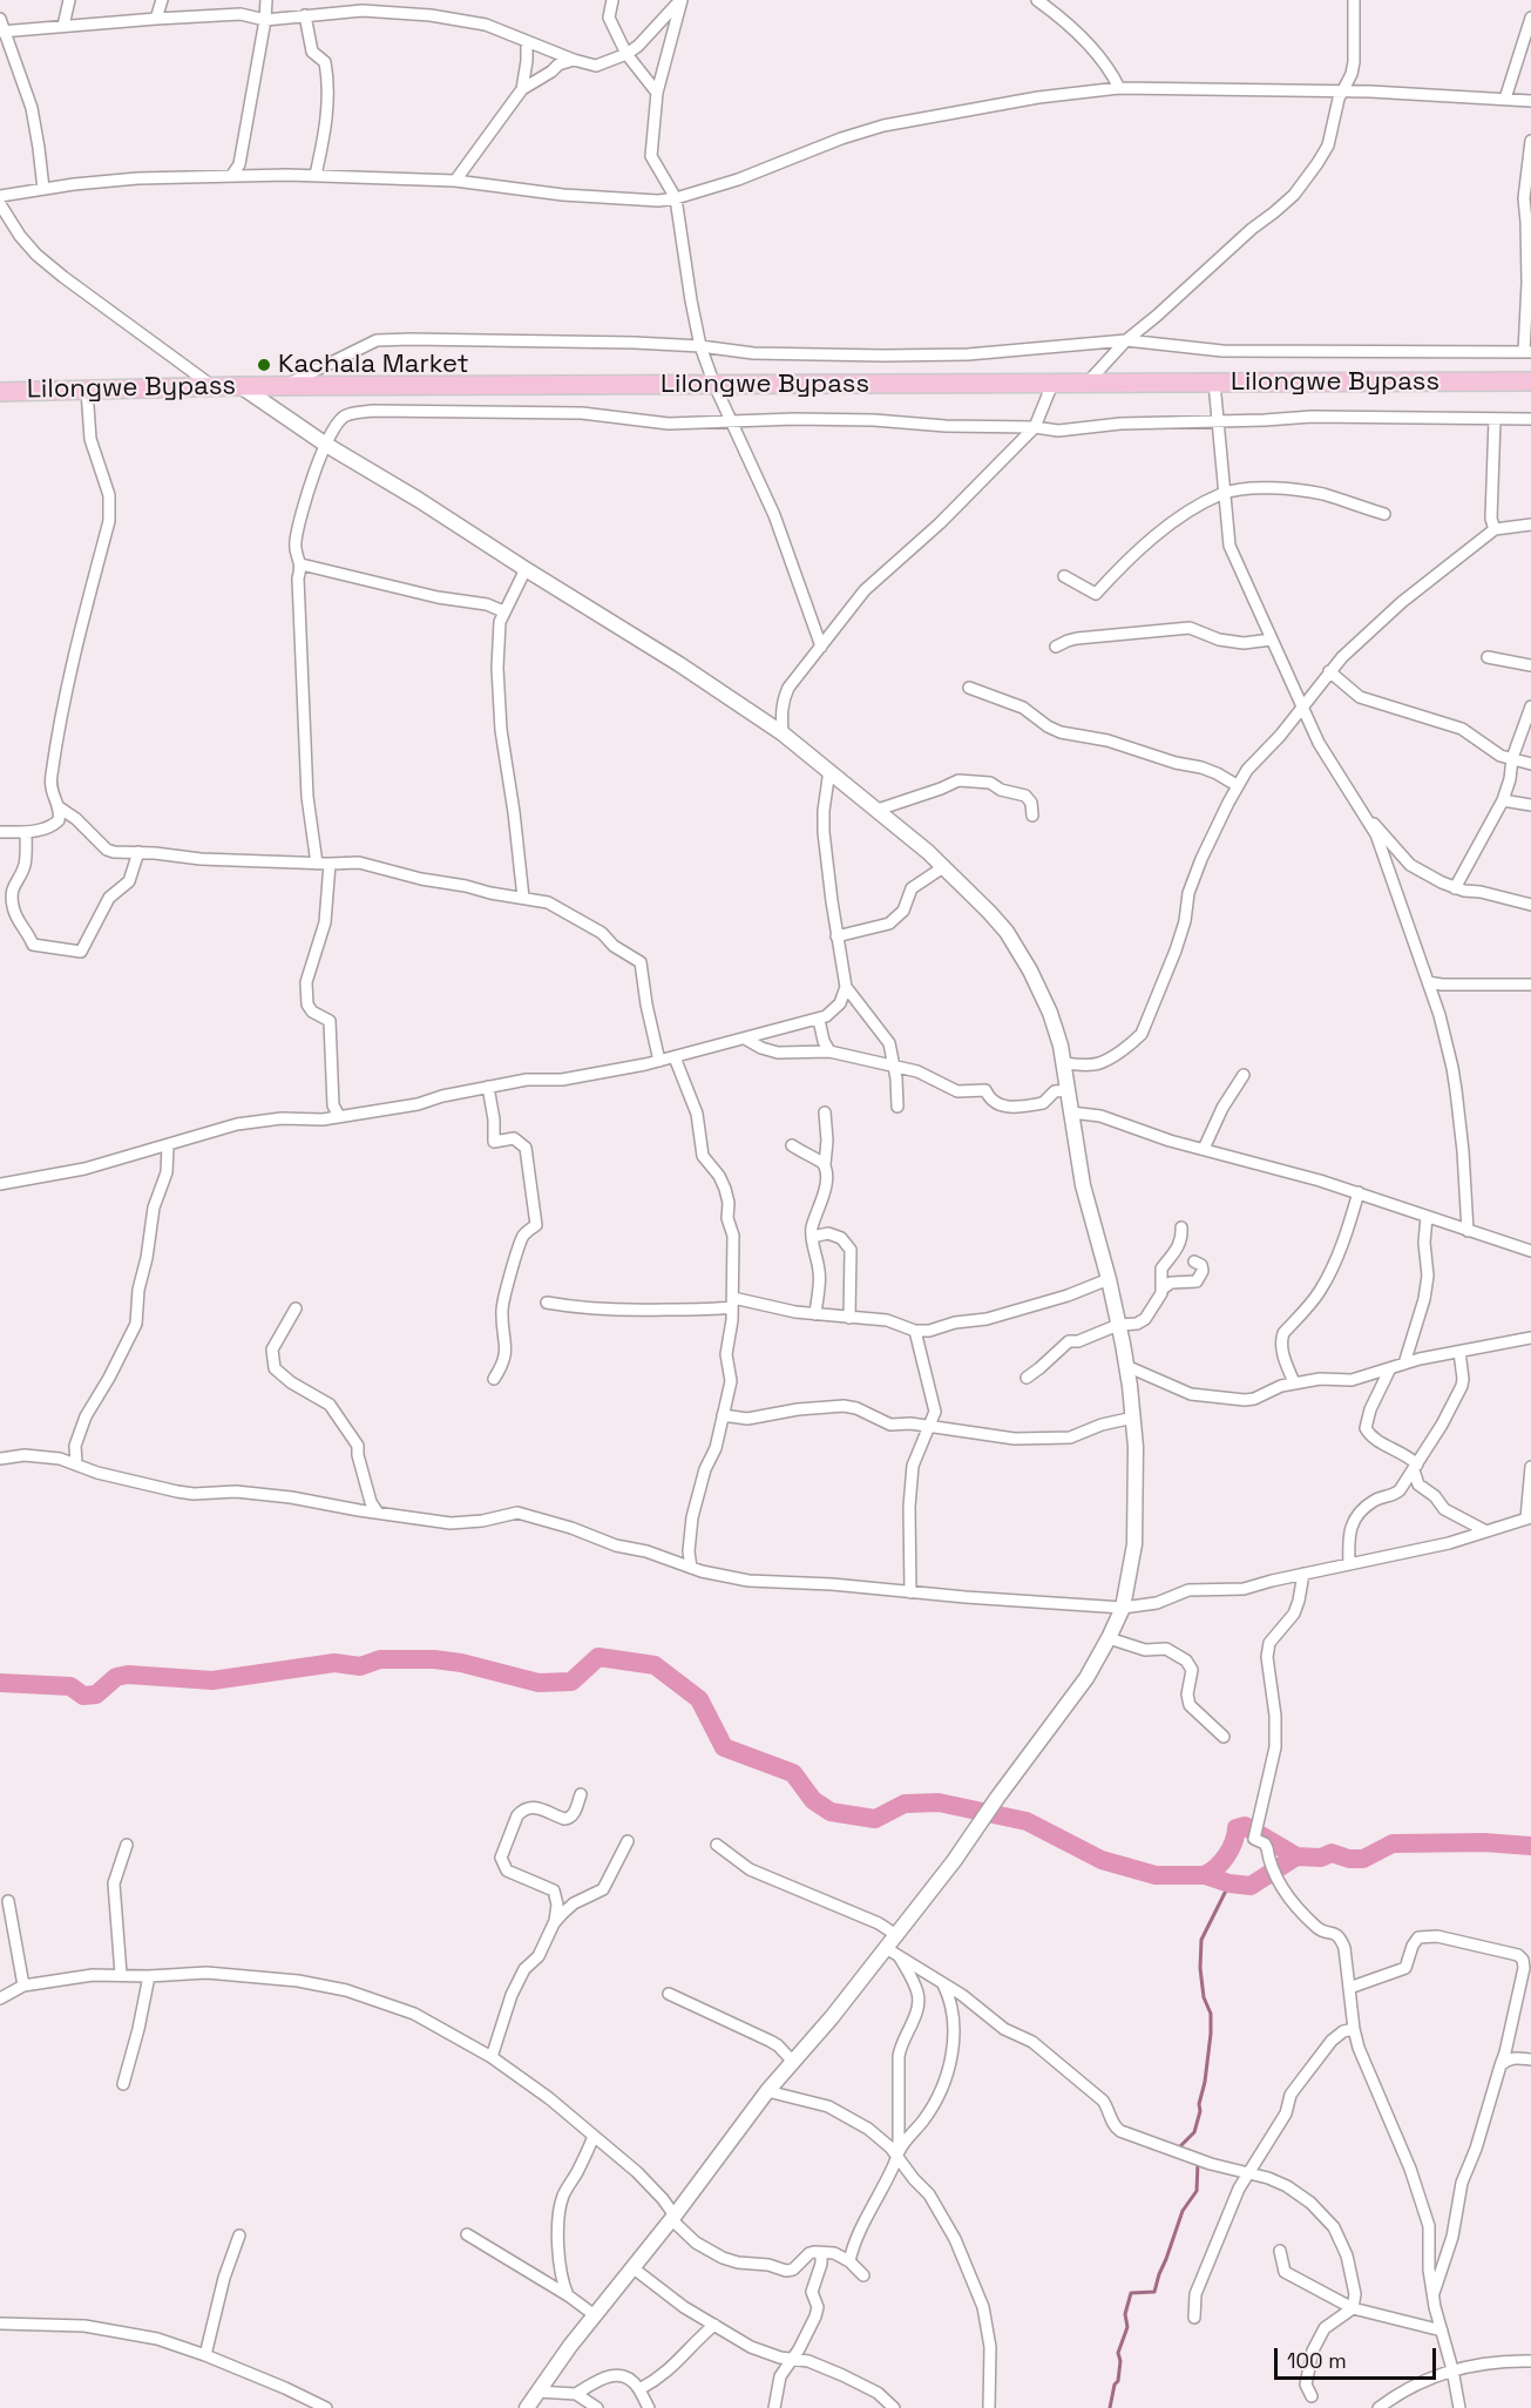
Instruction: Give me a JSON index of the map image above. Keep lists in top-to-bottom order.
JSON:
{
  "streets": {
    "main road": ["Lilongwe Bypass"]
  },
  "places": ["Kachala Market"],
  "scale_bar": "100 m"
}
